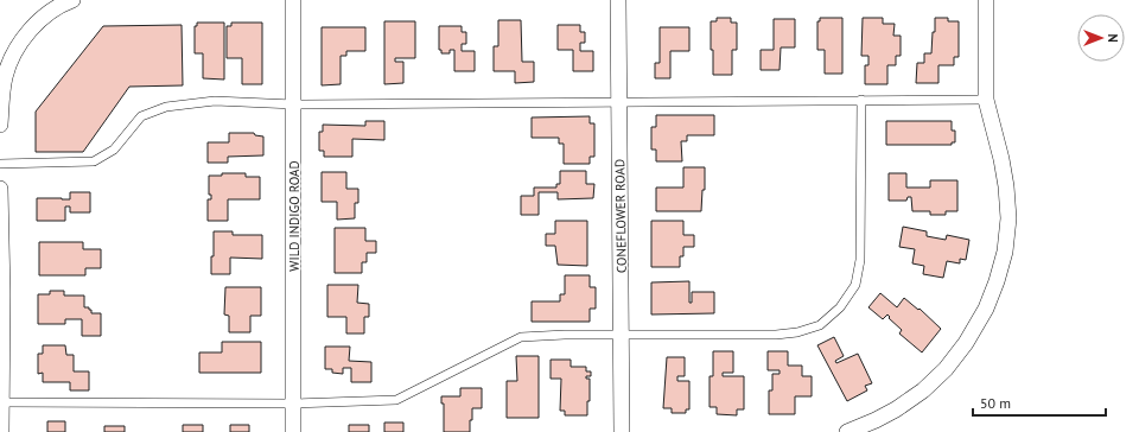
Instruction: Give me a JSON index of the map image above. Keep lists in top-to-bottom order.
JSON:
{
  "streets": {
    "street": ["WILD INDIGO ROAD", "CONEFLOWER ROAD"]
  },
  "scale_bar": "50 m",
  "north": "right"
}
